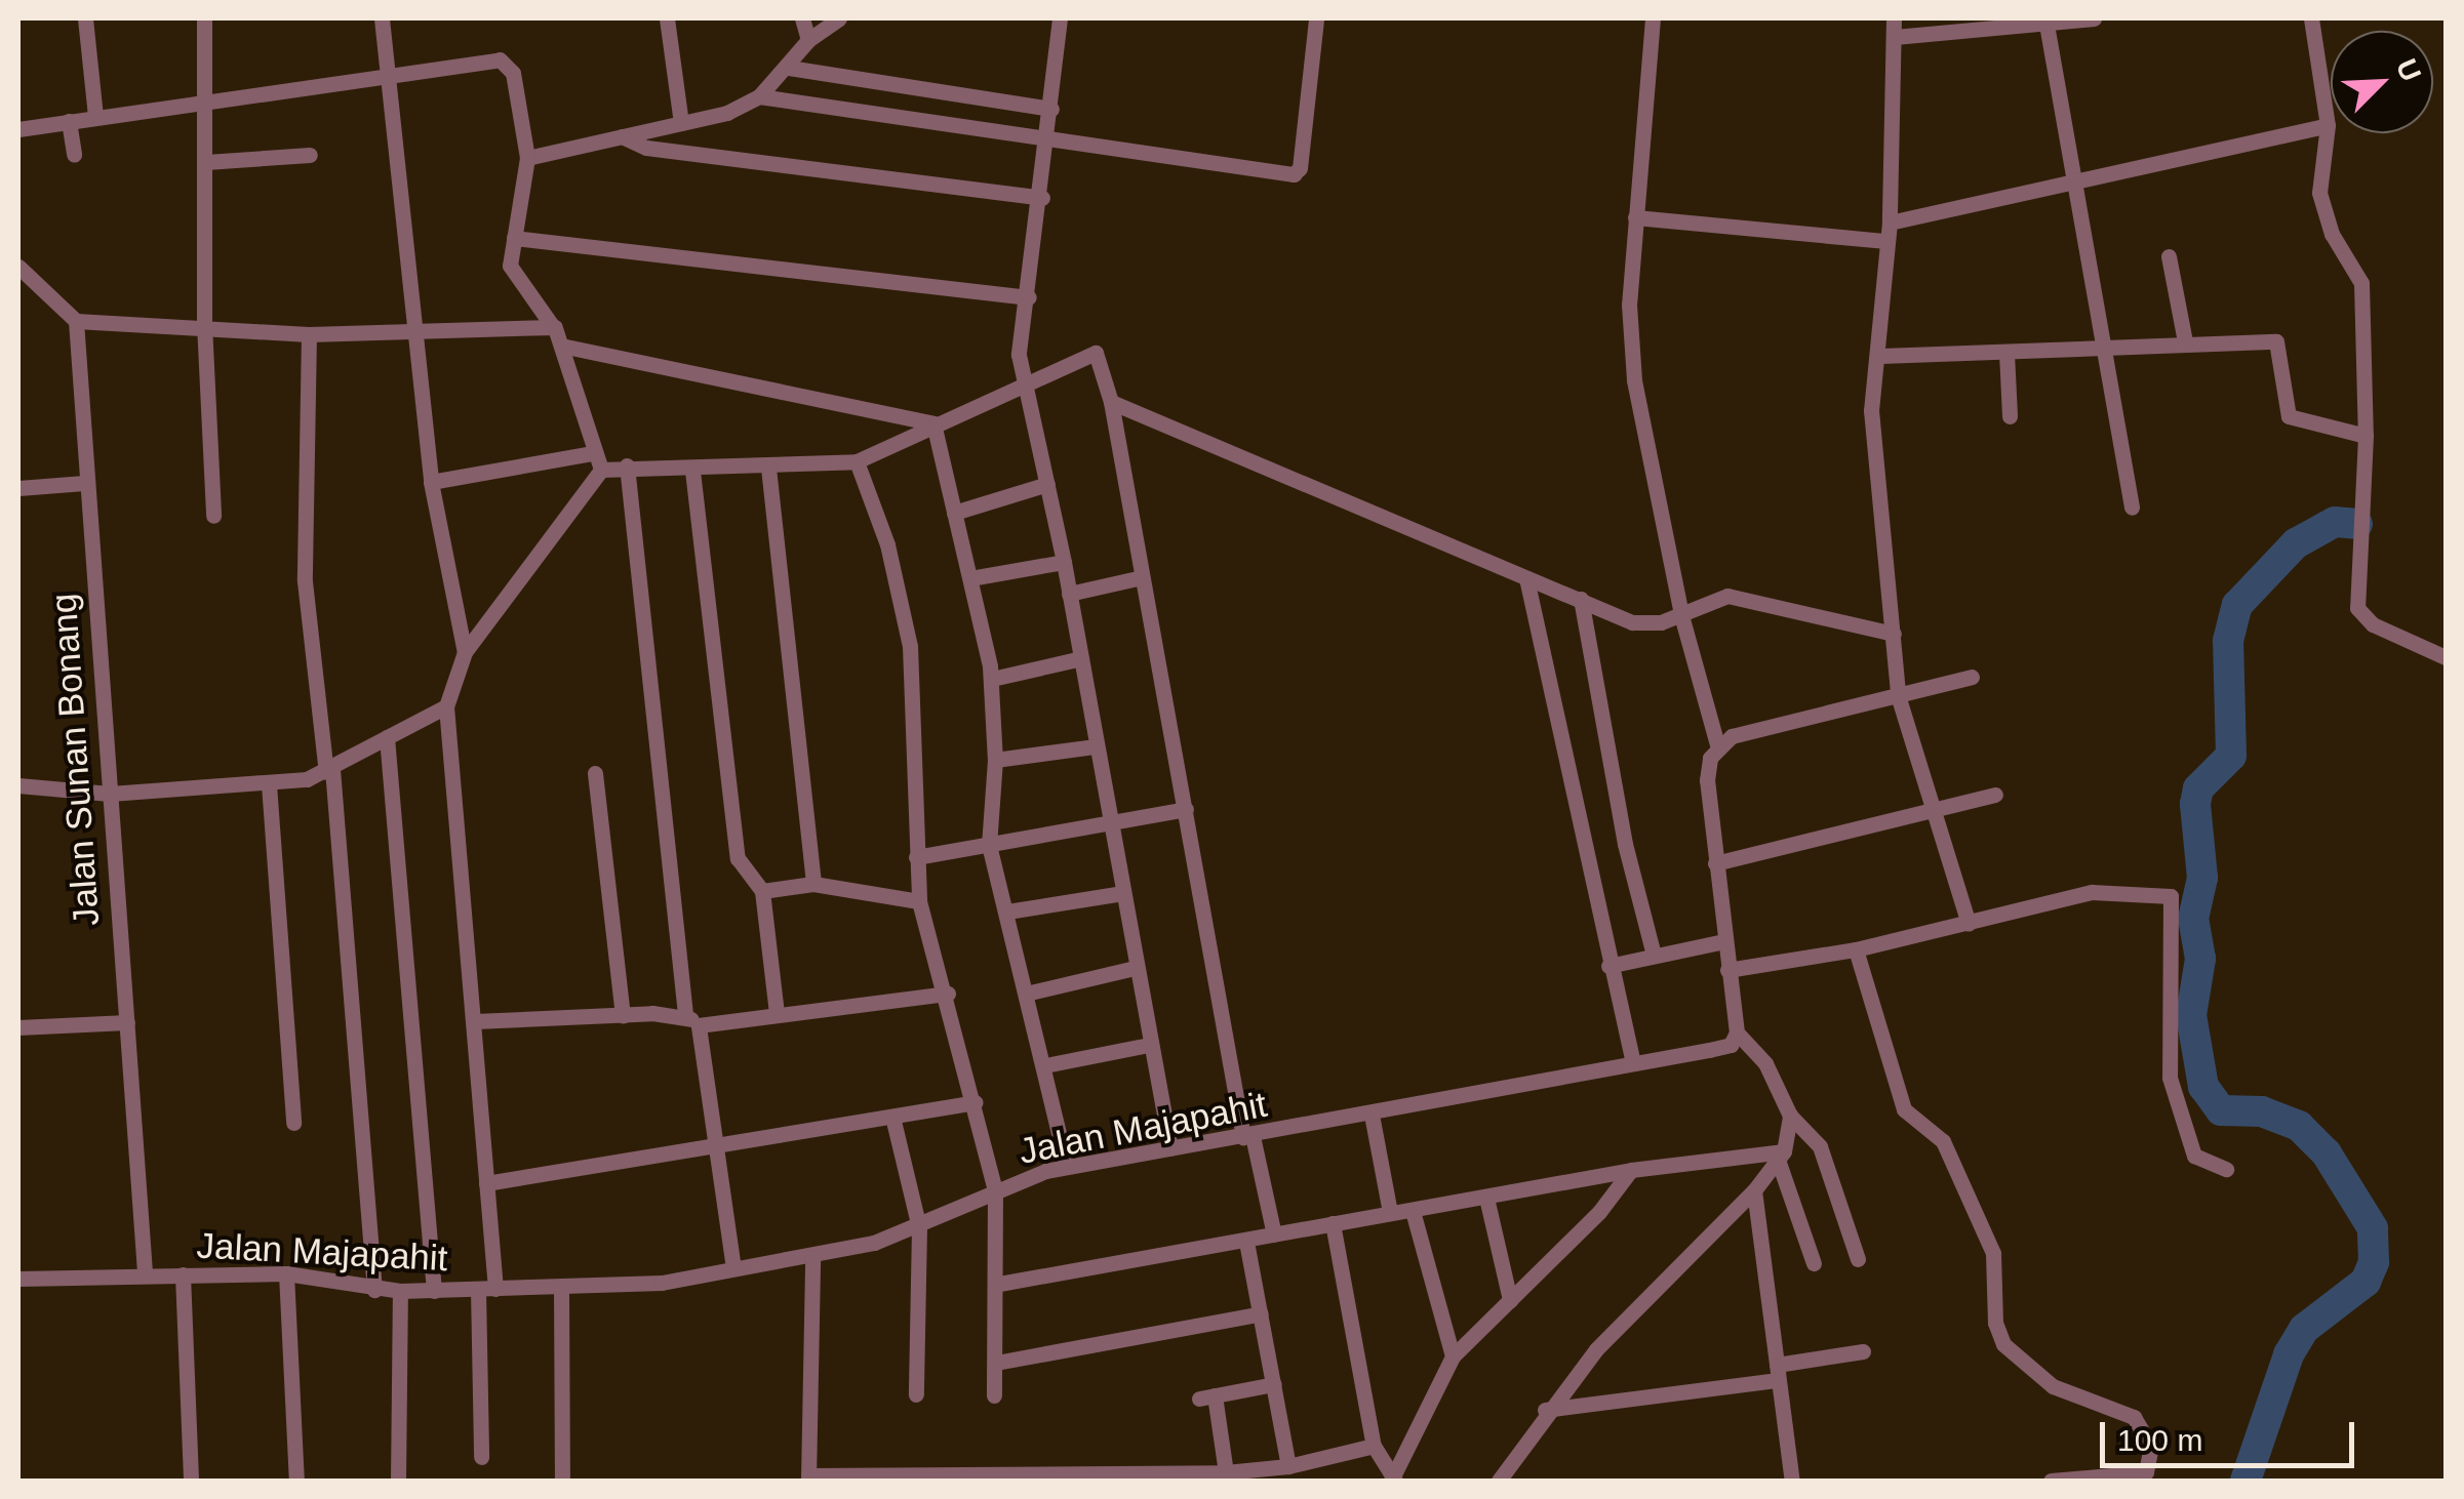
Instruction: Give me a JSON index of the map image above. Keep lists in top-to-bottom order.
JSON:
{
  "streets": {
    "street": ["Jalan Sunan Bonang", "Jalan Majapahit"]
  },
  "crossings": [
    ["Jalan Sunan Bonang", "Jalan Majapahit"]
  ],
  "scale_bar": "100 m",
  "north": "top right"
}
